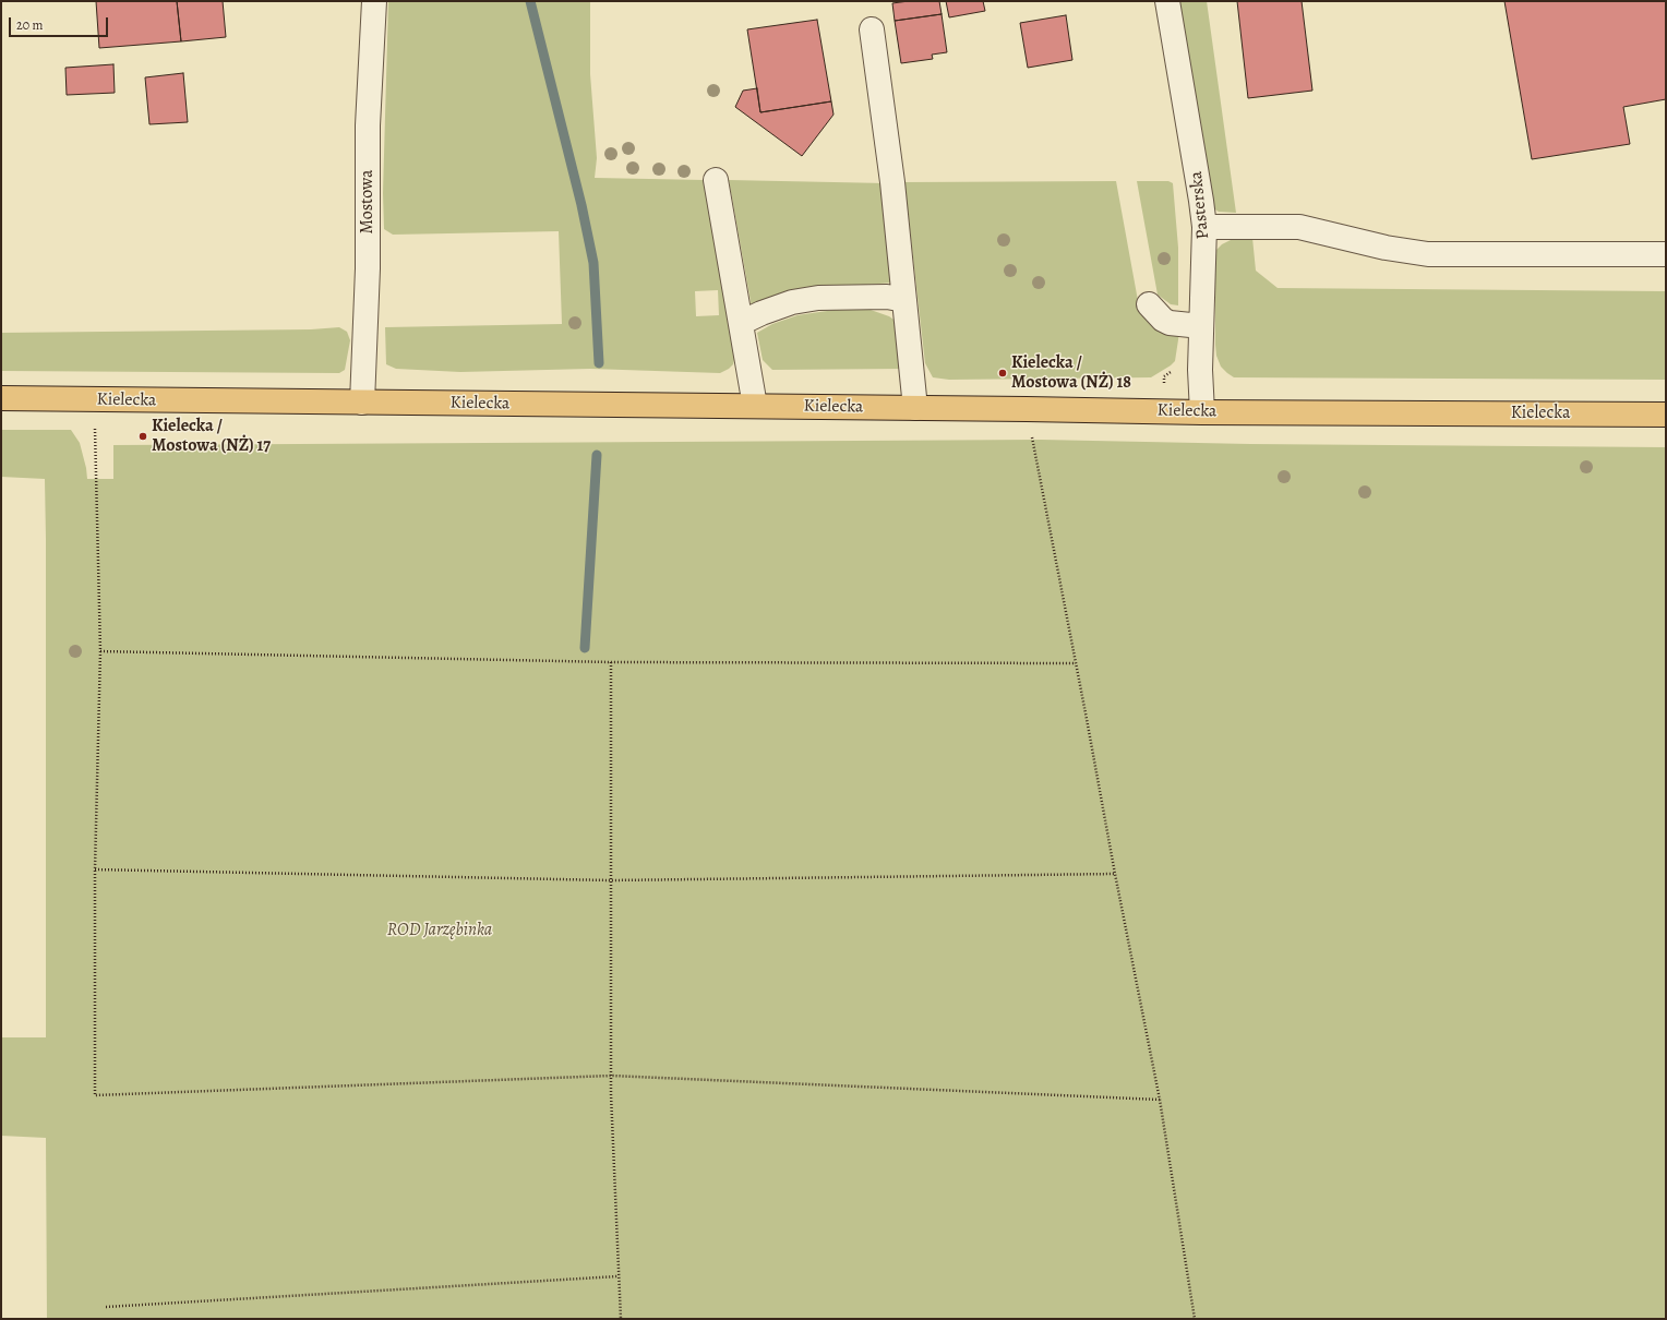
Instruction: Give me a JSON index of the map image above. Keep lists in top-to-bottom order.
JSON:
{
  "streets": {
    "main road": ["Kielecka"],
    "street": ["Mostowa", "Pasterska"]
  },
  "crossings": [
    ["Mostowa", "Kielecka"],
    ["Pasterska", "Kielecka"]
  ],
  "parks": ["ROD Jarzębinka"],
  "places": ["Kielecka / Mostowa (NŻ) 18", "Kielecka / Mostowa (NŻ) 17"],
  "scale_bar": "20 m"
}
